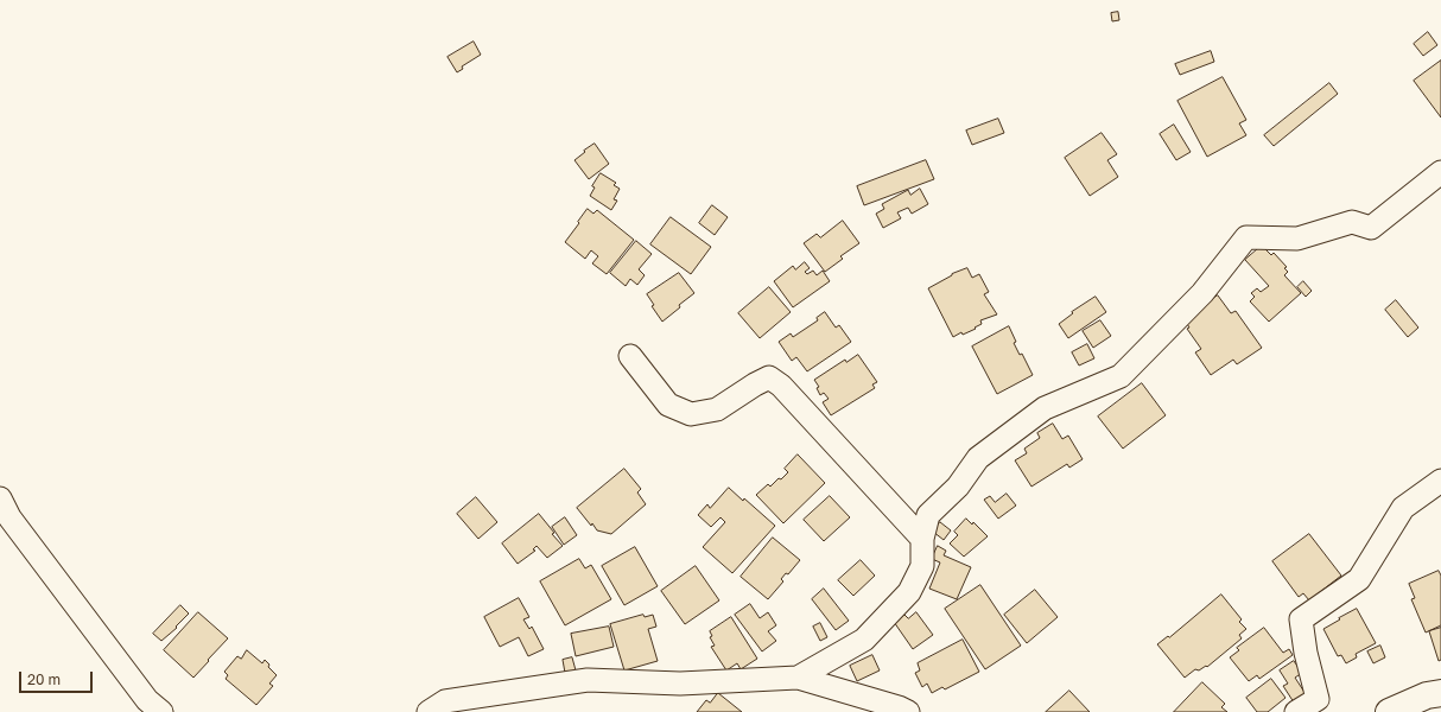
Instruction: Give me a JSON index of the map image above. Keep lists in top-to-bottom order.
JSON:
{
  "scale_bar": "20 m"
}
